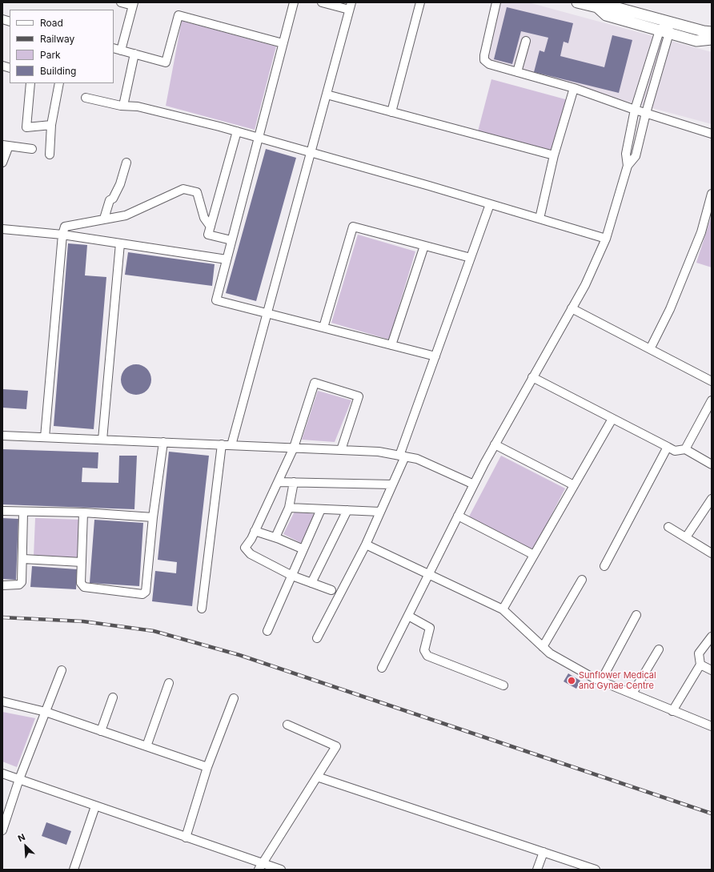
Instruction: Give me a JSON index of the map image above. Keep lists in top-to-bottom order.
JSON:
{
  "places": ["Sunflower Medical and Gynae Centre"],
  "legend": [
    "Road",
    "Railway",
    "Park",
    "Building"
  ],
  "north": "top left"
}
